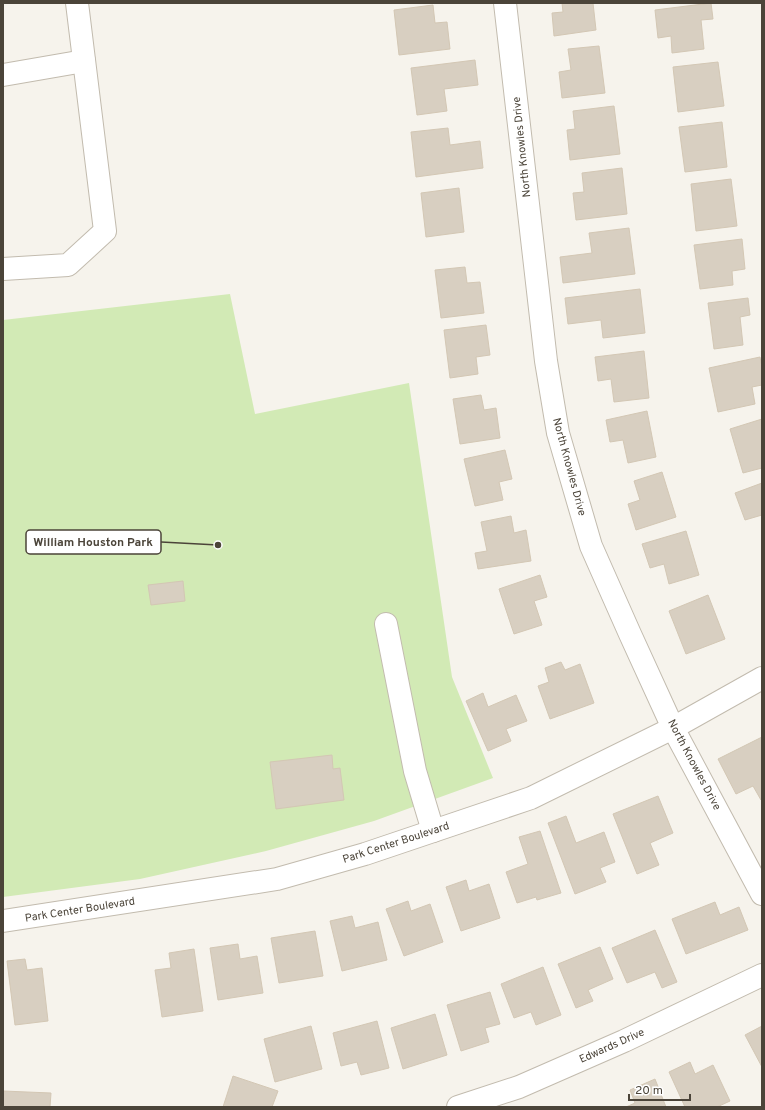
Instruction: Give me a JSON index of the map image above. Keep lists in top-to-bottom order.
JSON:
{
  "streets": {
    "street": ["North Knowles Drive", "Park Center Boulevard", "Edwards Drive"]
  },
  "crossings": [
    ["North Knowles Drive", "Park Center Boulevard"]
  ],
  "places": ["William Houston Park"],
  "scale_bar": "20 m"
}
